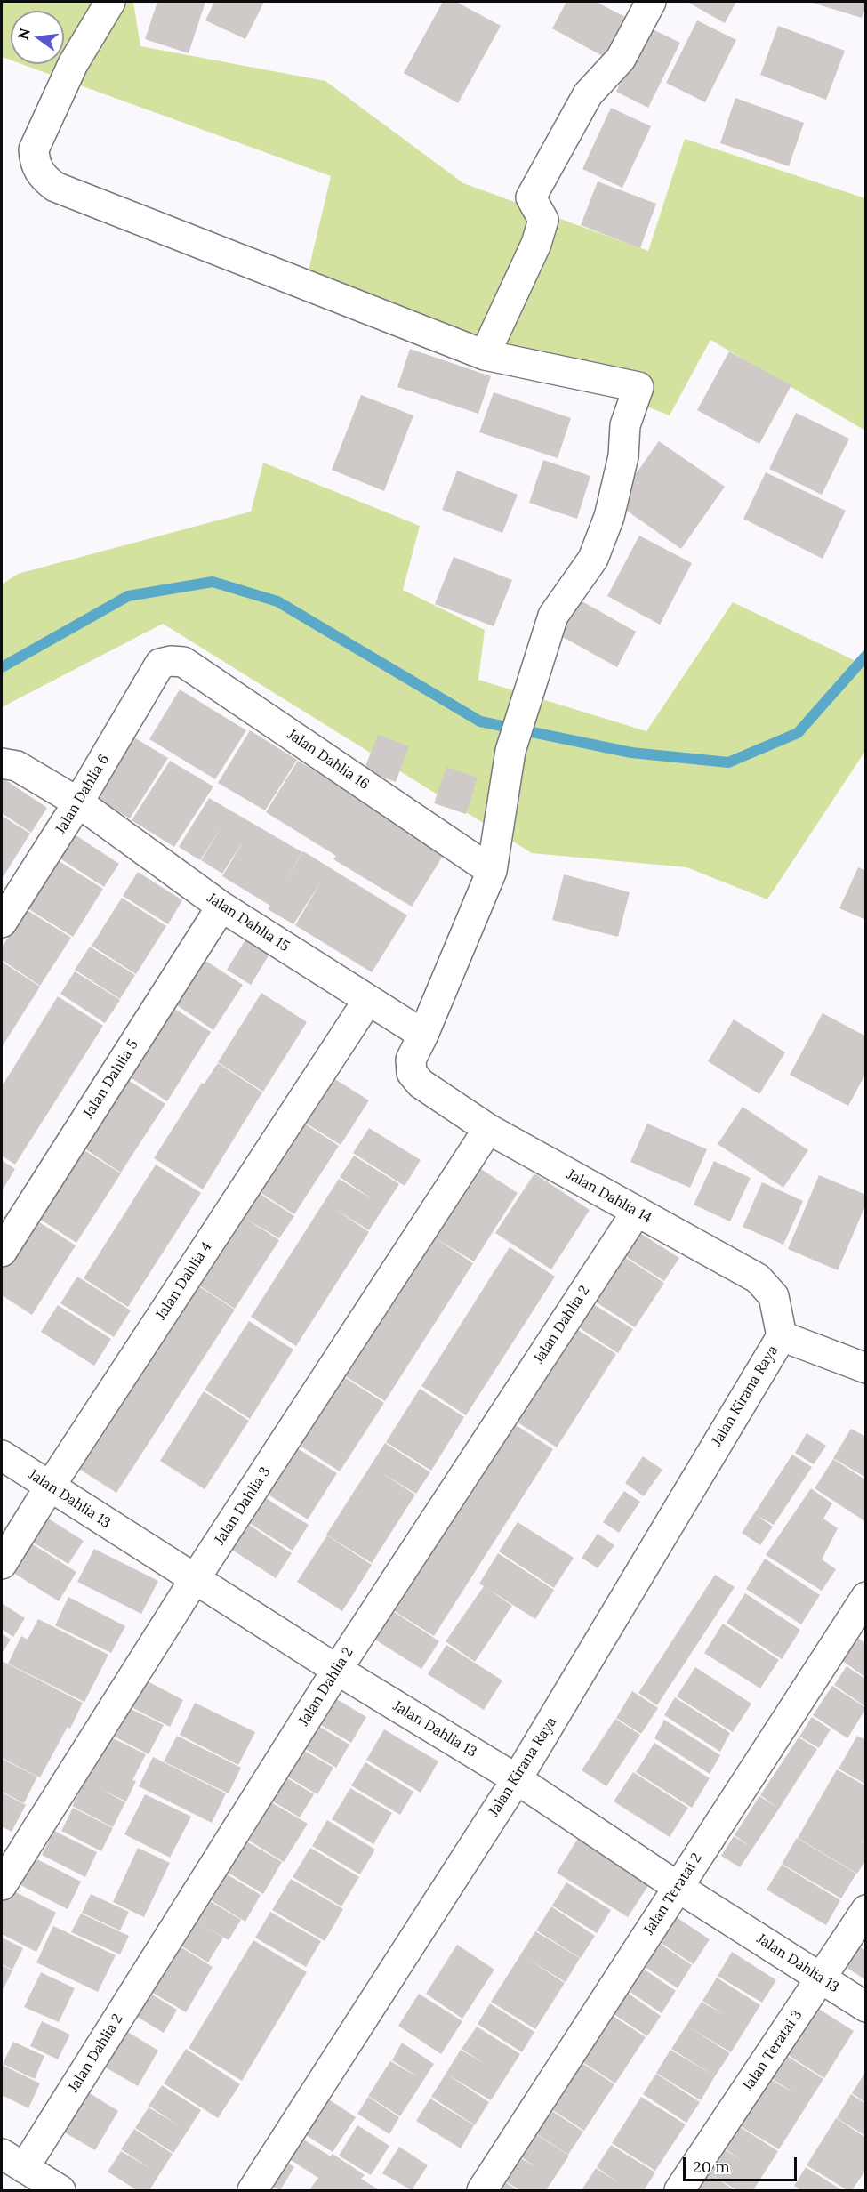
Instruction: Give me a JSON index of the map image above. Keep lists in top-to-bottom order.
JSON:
{
  "streets": {
    "street": [
      "Jalan Dahlia 16",
      "Jalan Dahlia 6",
      "Jalan Dahlia 15",
      "Jalan Dahlia 5",
      "Jalan Dahlia 14",
      "Jalan Dahlia 4",
      "Jalan Dahlia 2",
      "Jalan Kirana Raya",
      "Jalan Dahlia 13",
      "Jalan Dahlia 3",
      "Jalan Teratai 2",
      "Jalan Teratai 3"
    ]
  },
  "crossings": [
    ["Jalan Dahlia 16", "Jalan Dahlia 6"],
    ["Jalan Dahlia 6", "Jalan Dahlia 15"],
    ["Jalan Dahlia 15", "Jalan Dahlia 5"],
    ["Jalan Dahlia 15", "Jalan Dahlia 14"],
    ["Jalan Dahlia 15", "Jalan Dahlia 4"],
    ["Jalan Dahlia 14", "Jalan Dahlia 2"],
    ["Jalan Dahlia 14", "Jalan Kirana Raya"],
    ["Jalan Dahlia 14", "Jalan Dahlia 3"],
    ["Jalan Dahlia 4", "Jalan Dahlia 13"],
    ["Jalan Dahlia 2", "Jalan Dahlia 13"],
    ["Jalan Kirana Raya", "Jalan Dahlia 13"],
    ["Jalan Dahlia 13", "Jalan Dahlia 3"],
    ["Jalan Dahlia 13", "Jalan Teratai 2"],
    ["Jalan Dahlia 13", "Jalan Teratai 3"]
  ],
  "scale_bar": "20 m",
  "north": "left"
}
